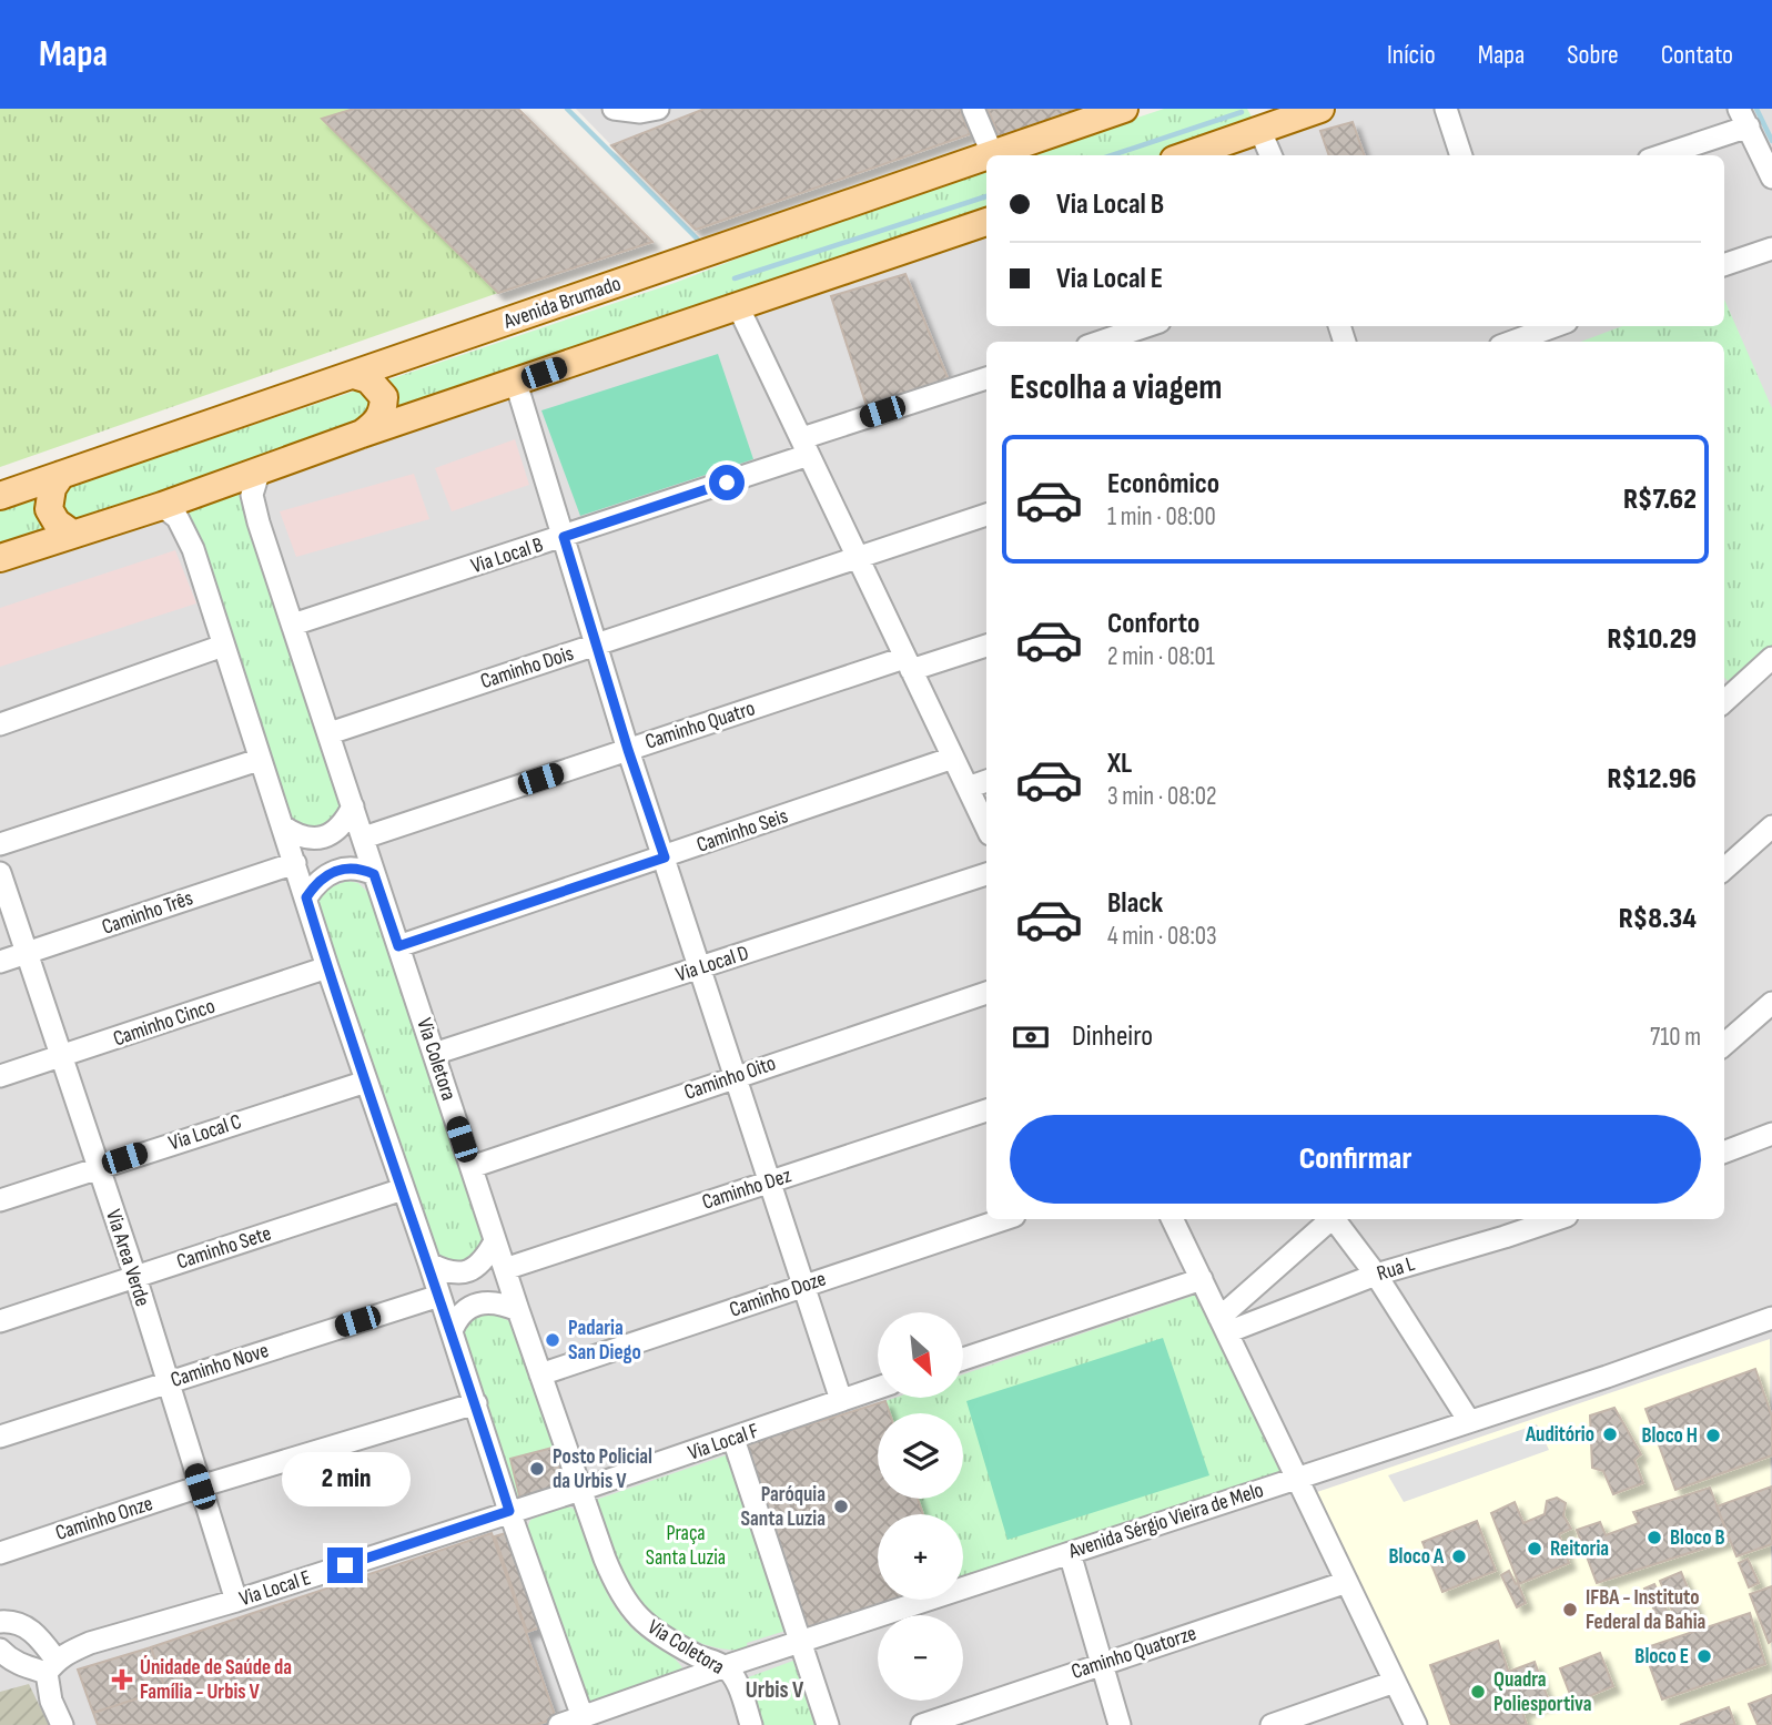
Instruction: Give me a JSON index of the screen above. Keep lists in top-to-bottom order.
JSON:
{
  "streets": {
    "main road": ["Avenida Brumado"],
    "street": [
      "Via Local B",
      "Caminho Dois",
      "Caminho Quatro",
      "Caminho Seis",
      "Caminho Três",
      "Via Local D",
      "Caminho Cinco",
      "Via Coletora",
      "Caminho Oito",
      "Via Local C",
      "Caminho Dez",
      "Caminho Sete",
      "Via Area Verde",
      "Rua L",
      "Caminho Doze",
      "Caminho Nove",
      "Via Local F",
      "Caminho Onze",
      "Avenida Sérgio Vieira de Melo",
      "Via Local E",
      "Caminho Quatorze"
    ]
  },
  "crossings": [
    ["Via Local B", "Via Coletora"],
    ["Caminho Dois", "Via Coletora"],
    ["Caminho Quatro", "Via Coletora"],
    ["Caminho Seis", "Via Coletora"],
    ["Caminho Três", "Via Area Verde"],
    ["Via Local D", "Via Coletora"],
    ["Caminho Cinco", "Via Area Verde"],
    ["Via Coletora", "Caminho Oito"],
    ["Via Coletora", "Caminho Dez"],
    ["Via Coletora", "Caminho Doze"],
    ["Via Coletora", "Via Local F"],
    ["Via Coletora", "Avenida Sérgio Vieira de Melo"],
    ["Via Local C", "Via Area Verde"],
    ["Caminho Sete", "Via Area Verde"],
    ["Via Area Verde", "Caminho Nove"],
    ["Via Area Verde", "Caminho Onze"],
    ["Via Area Verde", "Via Local E"],
    ["Via Local F", "Via Local E"]
  ],
  "districts": ["Urbis V"],
  "parks": ["Praça Santa Luzia"],
  "places": {
    "other": [
      "Padaria San Diego",
      "Auditório",
      "Bloco H",
      "Posto Policial da Urbis V",
      "Paróquia Santa Luzia",
      "Bloco B",
      "Reitoria",
      "Bloco A",
      "IFBA - Instituto Federal da Bahia",
      "Bloco E",
      "Quadra Poliesportiva"
    ],
    "health": ["Únidade de Saúde da Família - Urbis V"]
  },
  "north": "bottom right",
  "page": {
    "header": "Mapa",
    "nav": [
      "Início",
      "Mapa",
      "Sobre",
      "Contato"
    ],
    "banner": ["Via Local B", "Via Local E"],
    "heading": "Escolha a viagem",
    "list": [
      {
        "name": "Econômico",
        "note": "1 min · 08:00",
        "value": "R$7.62"
      },
      {
        "name": "Conforto",
        "note": "2 min · 08:01",
        "value": "R$10.29"
      },
      {
        "name": "XL",
        "note": "3 min · 08:02",
        "value": "R$12.96"
      },
      {
        "name": "Black",
        "note": "4 min · 08:03",
        "value": "R$8.34"
      }
    ],
    "pay": ["Dinheiro", "710 m"],
    "buttons": "Confirmar",
    "map_buttons": ["+", "−"],
    "bubble": "2 min"
  }
}
